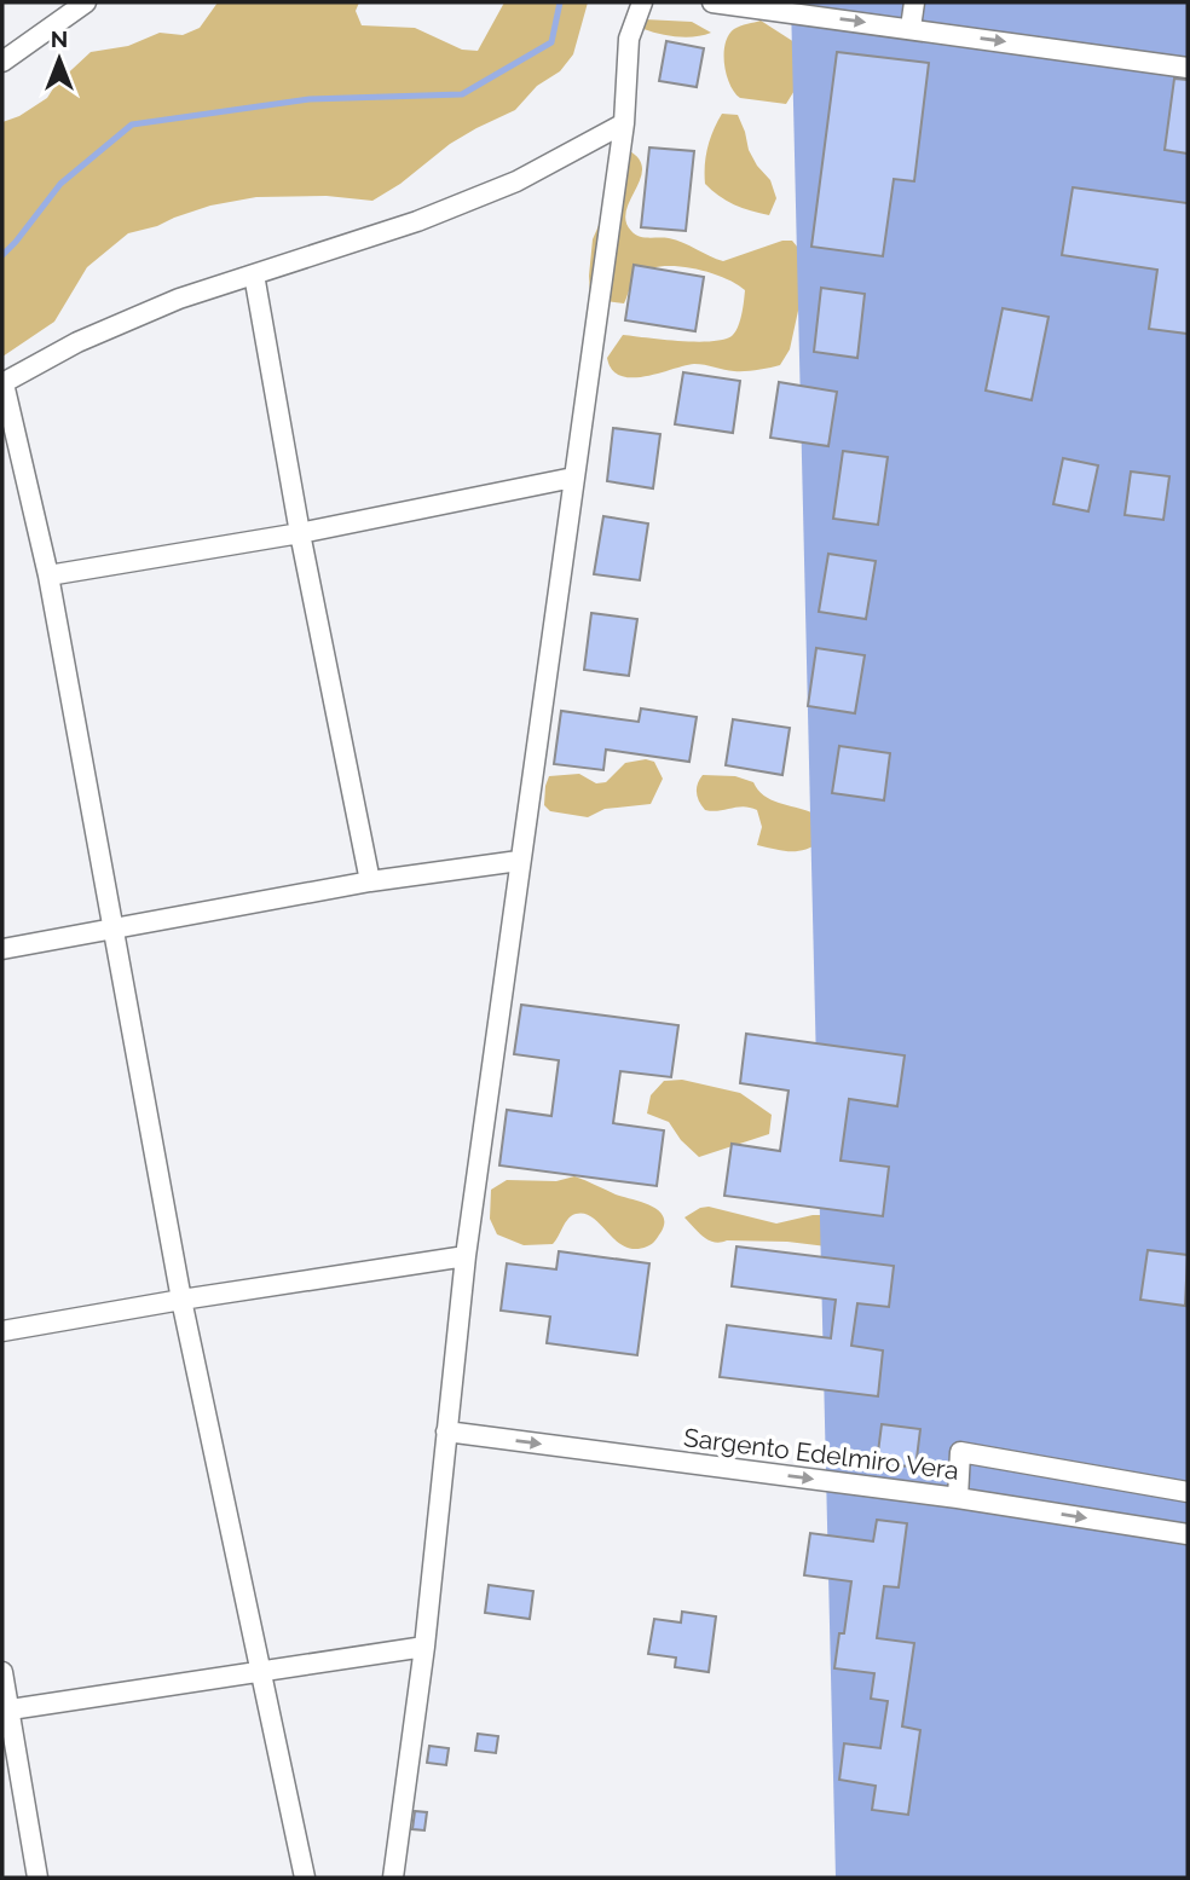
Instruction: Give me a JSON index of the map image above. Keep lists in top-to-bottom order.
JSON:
{
  "streets": {
    "street": ["Sargento Edelmiro Vera"]
  },
  "one_way": ["Sargento Edelmiro Vera"],
  "north": "top"
}
